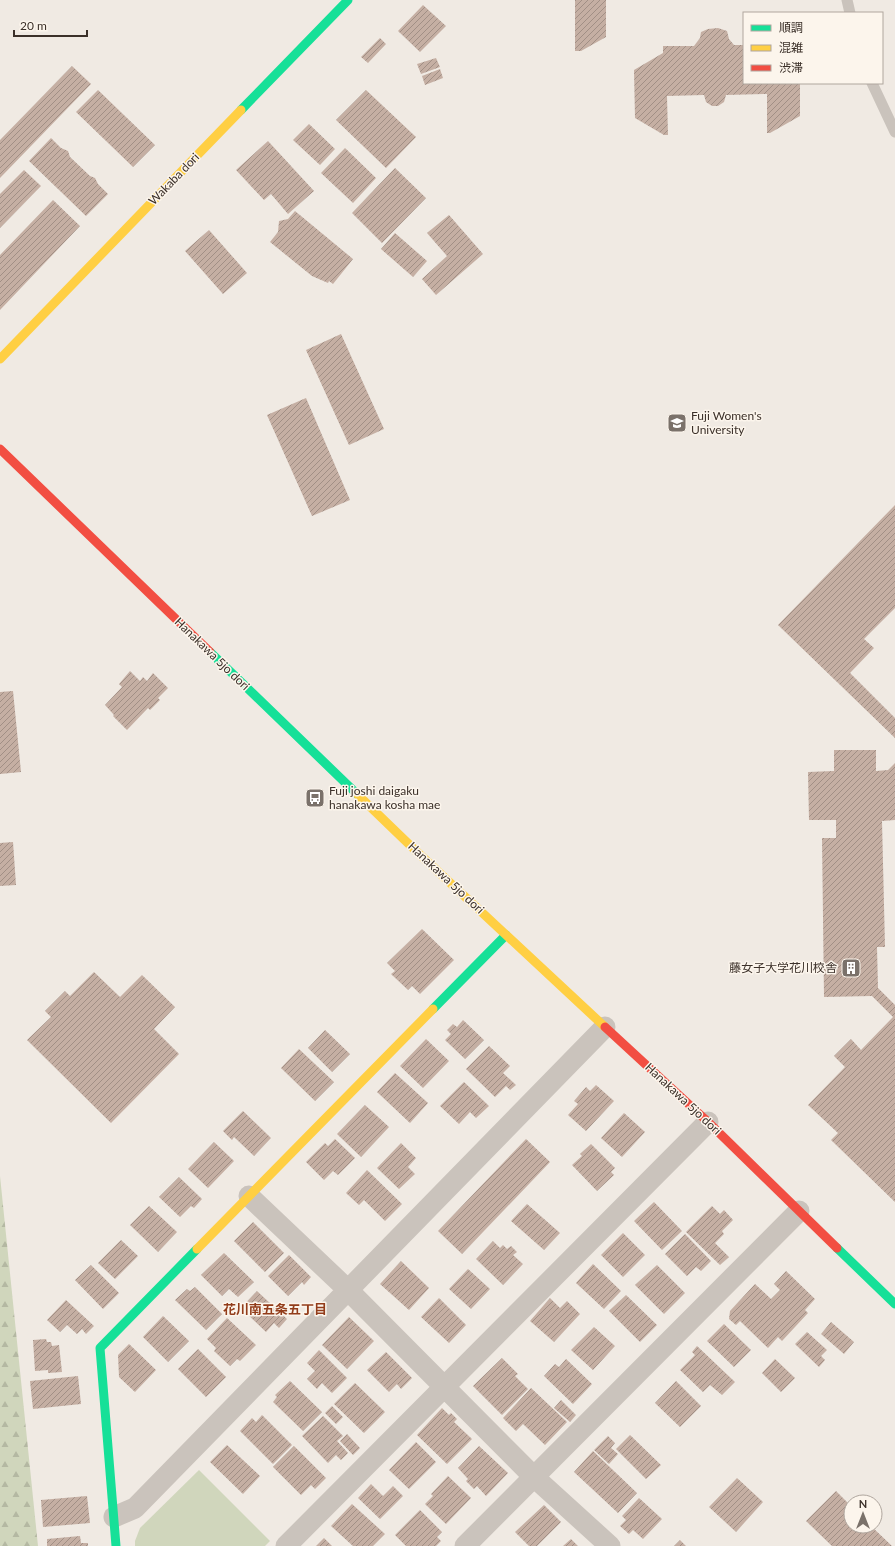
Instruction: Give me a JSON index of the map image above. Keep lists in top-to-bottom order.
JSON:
{
  "streets": {
    "street": ["Wakaba dori", "Hanakawa 5jo dori"]
  },
  "districts": ["花川南五条五丁目"],
  "places": {
    "school or university": ["Fuji Women's University"],
    "bus stop": ["Fuji joshi daigaku hanakawa kosha mae"],
    "building": ["藤女子大学花川校舎"]
  },
  "legend": ["順調", "混雑", "渋滞"],
  "scale_bar": "20 m",
  "north": "top"
}
